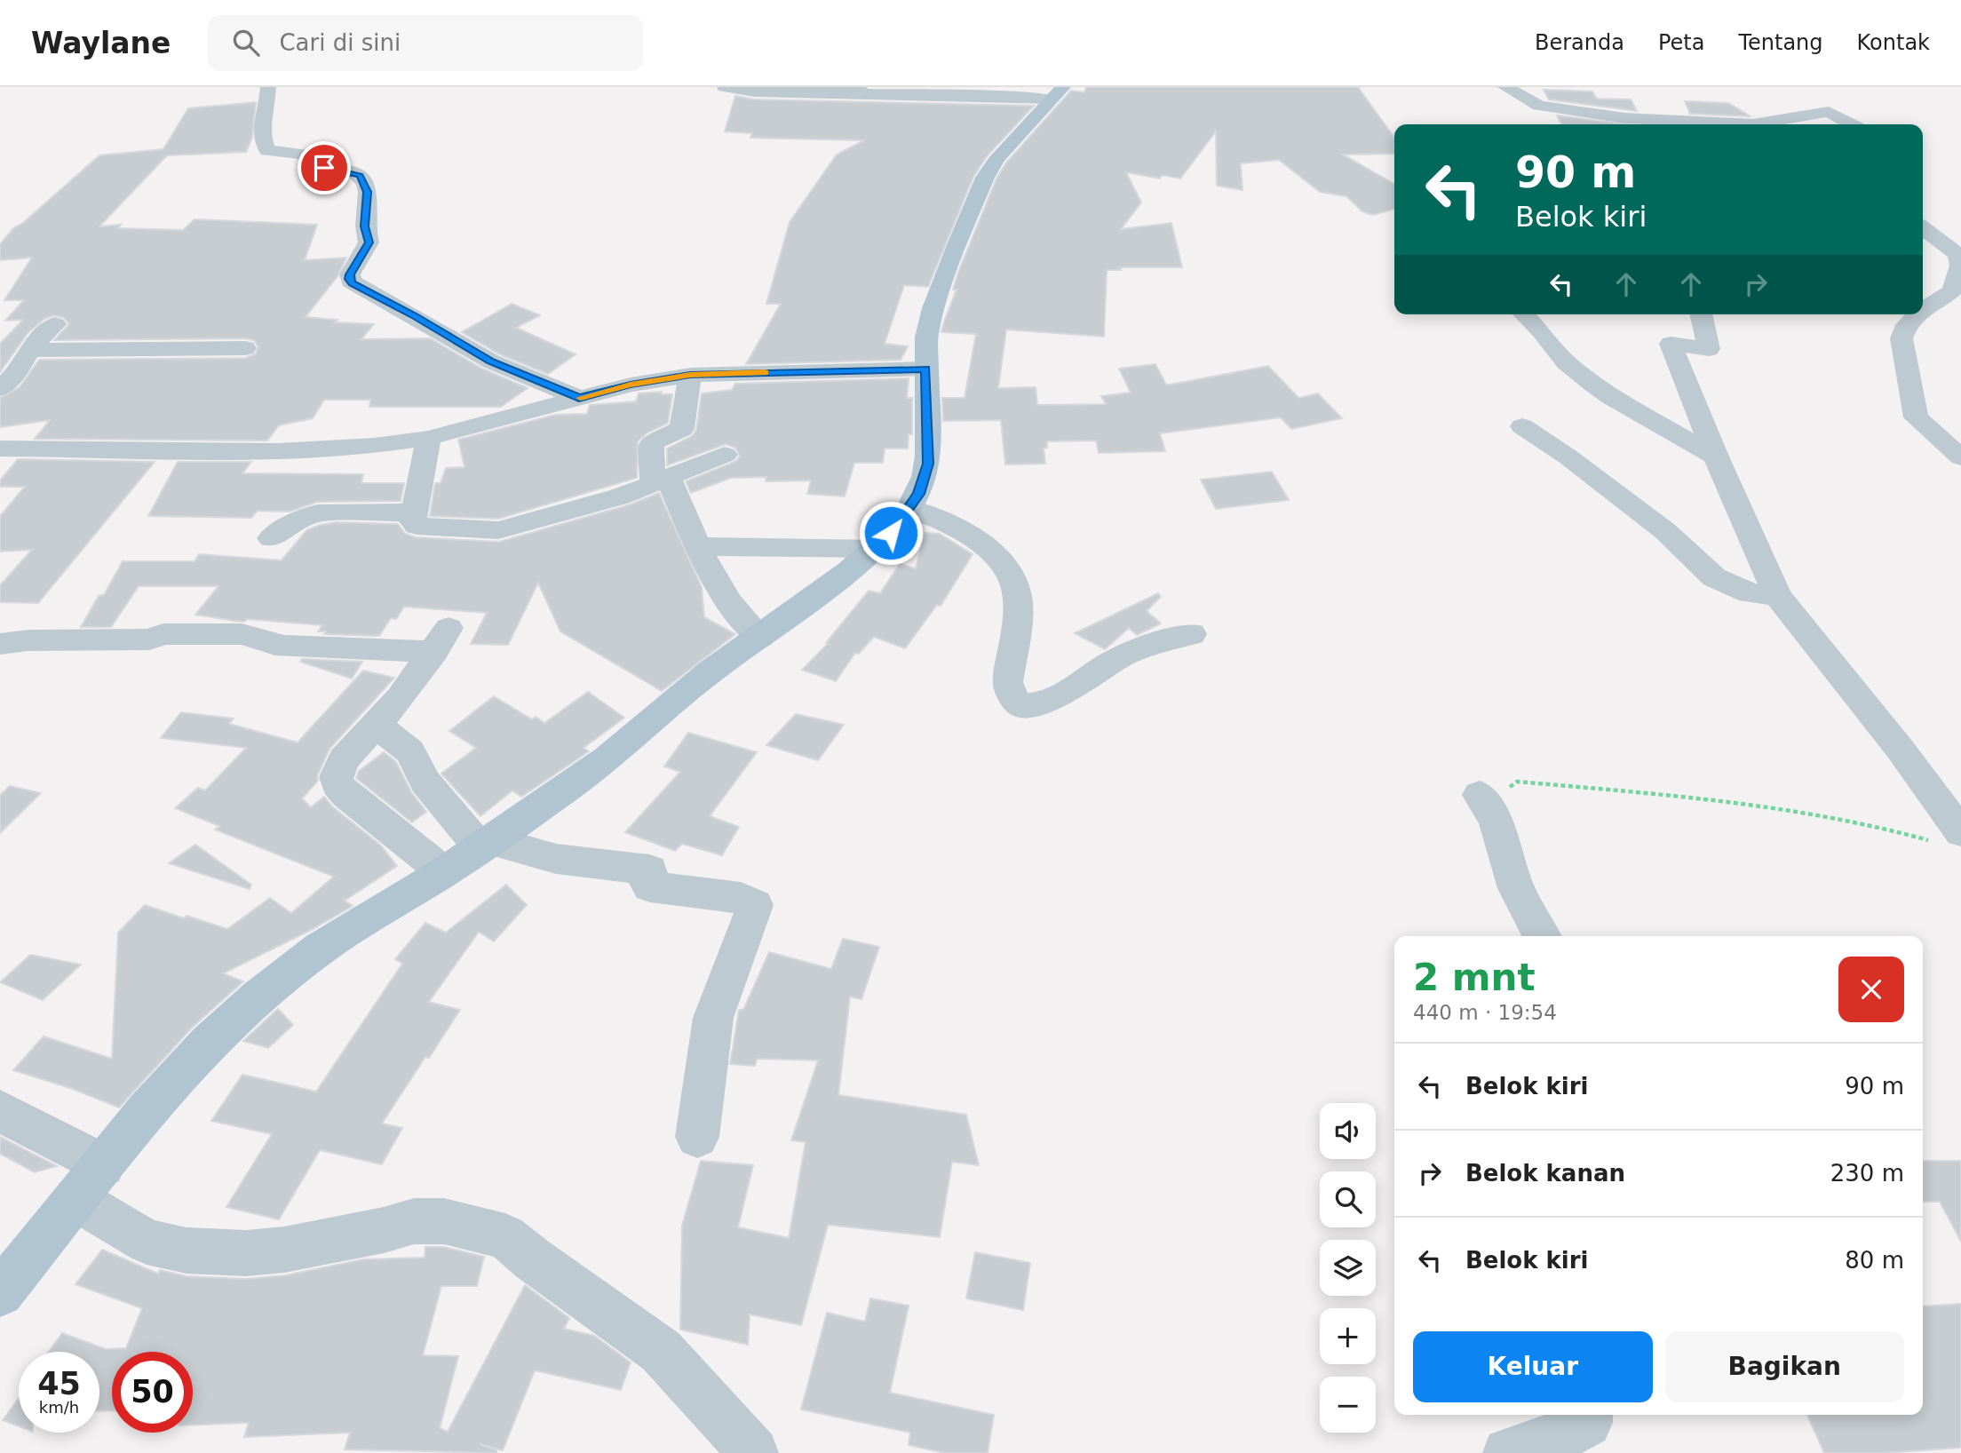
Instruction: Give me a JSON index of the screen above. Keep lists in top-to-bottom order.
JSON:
{
  "page": {
    "header": "Waylane",
    "search": "Cari di sini",
    "nav": [
      "Beranda",
      "Peta",
      "Tentang",
      "Kontak"
    ],
    "turn": ["90 m", "Belok kiri"],
    "heading": ["2 mnt", "440 m · 19:54"],
    "list": [
      {
        "name": "Belok kiri",
        "value": "90 m"
      },
      {
        "name": "Belok kanan",
        "value": "230 m"
      },
      {
        "name": "Belok kiri",
        "value": "80 m"
      }
    ],
    "map_buttons": ["+", "−"],
    "buttons": ["Keluar", "Bagikan"],
    "speed": "45 km/h",
    "limit": "50"
  }
}
